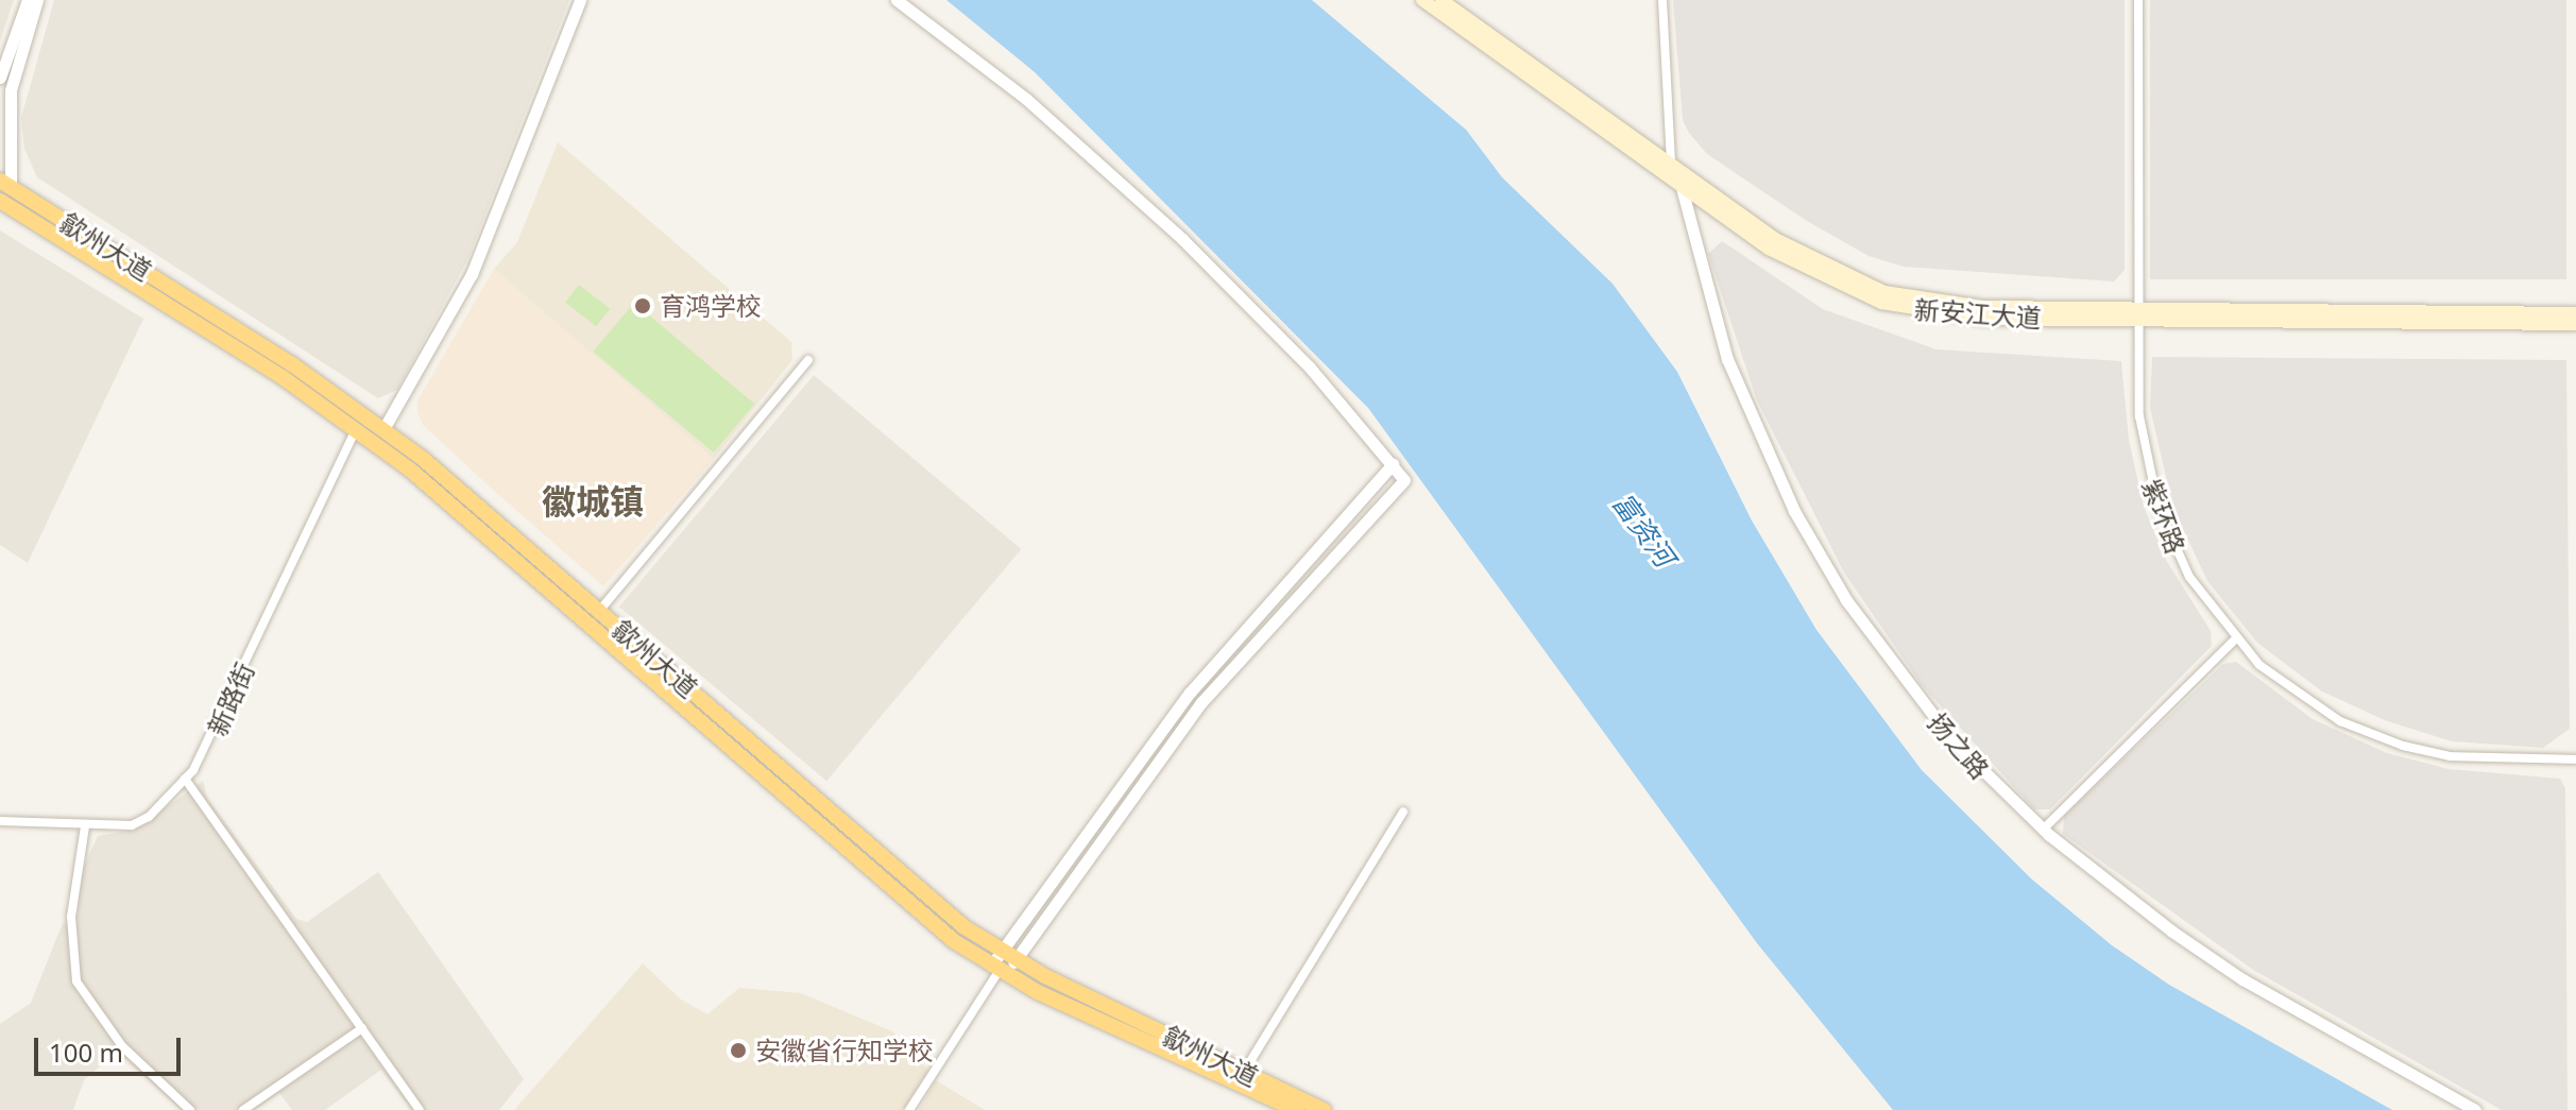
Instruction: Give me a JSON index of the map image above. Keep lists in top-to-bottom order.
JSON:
{
  "streets": {
    "highway": ["歙州大道"],
    "main road": ["新安江大道"],
    "street": ["紫环路", "新路街", "扬之路"]
  },
  "crossings": [
    ["歙州大道", "新路街"],
    ["新安江大道", "紫环路"],
    ["新安江大道", "扬之路"]
  ],
  "districts": ["徽城镇"],
  "water": ["富资河"],
  "places": ["育鸿学校", "安徽省行知学校"],
  "scale_bar": "100 m"
}
